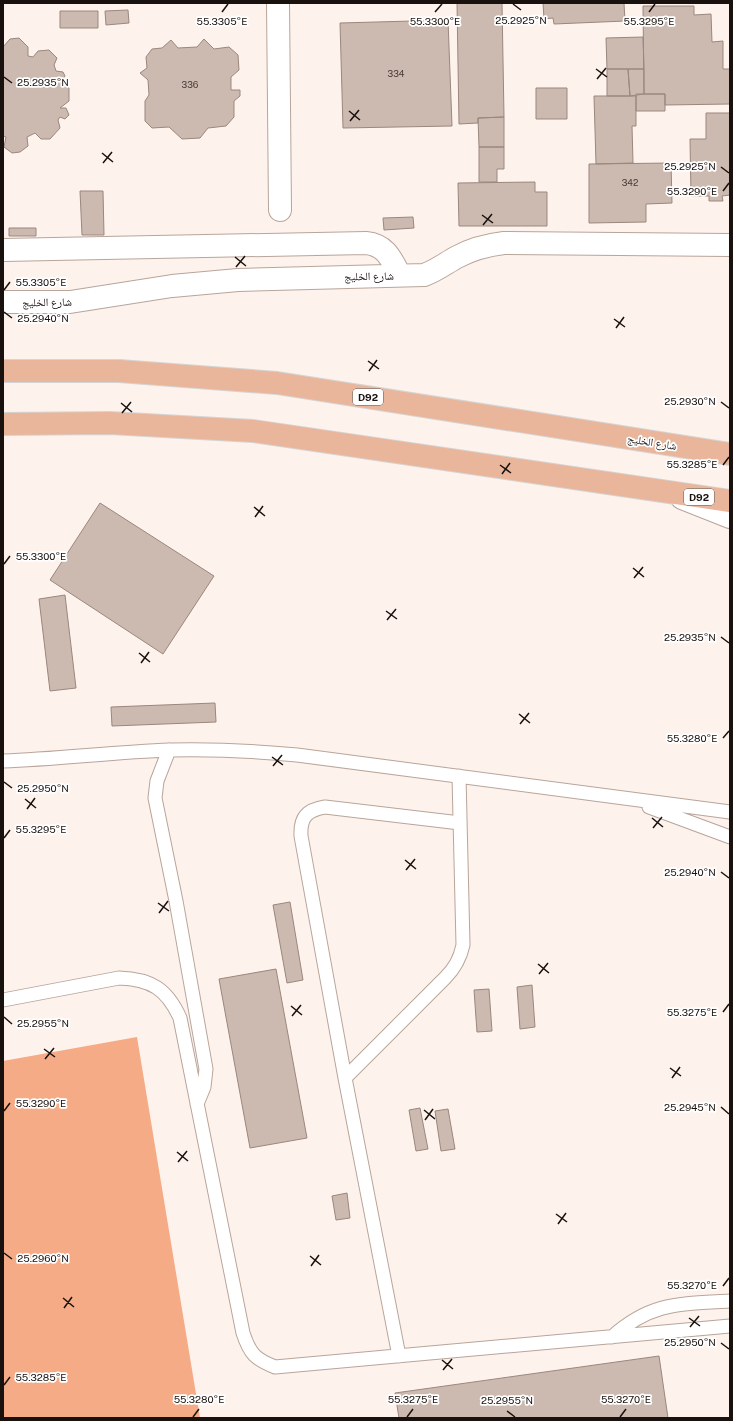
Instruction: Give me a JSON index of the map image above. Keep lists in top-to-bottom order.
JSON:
{
  "streets": {
    "main road": ["شارع الخليج", "D92"]
  },
  "house_numbers": ["334", "336", "342"],
  "coordinates": [
    "25.2925°N",
    "55.3305°E",
    "55.3300°E",
    "55.3295°E",
    "25.2935°N",
    "55.3290°E",
    "25.2940°N",
    "25.2930°N",
    "55.3285°E",
    "55.3280°E",
    "25.2950°N",
    "55.3275°E",
    "25.2955°N",
    "25.2945°N",
    "25.2960°N",
    "55.3270°E"
  ]
}
